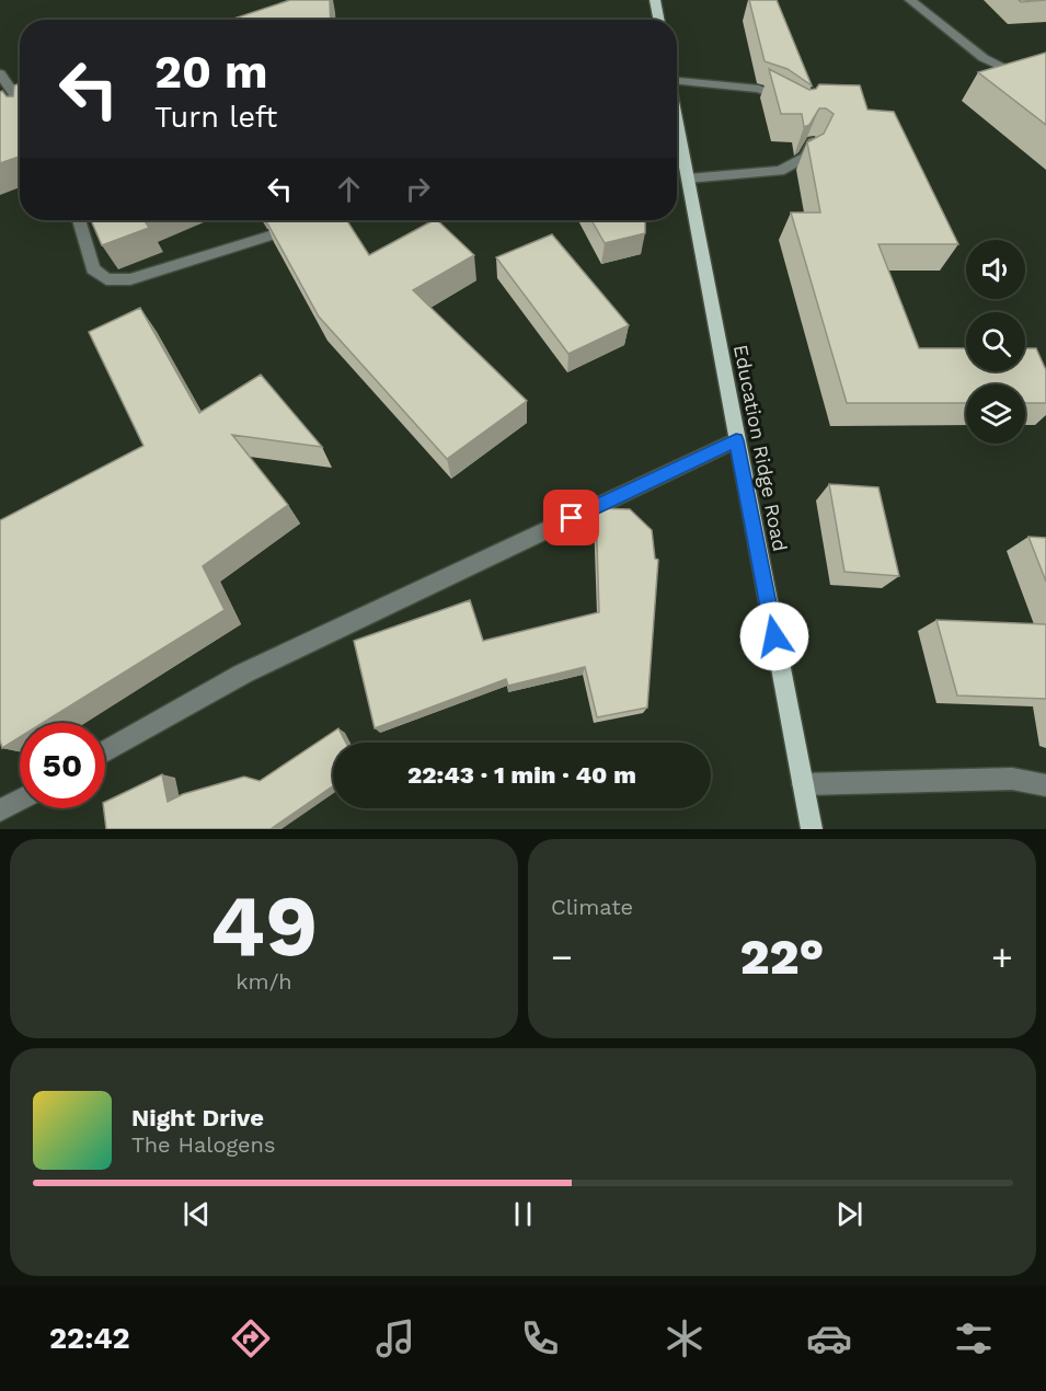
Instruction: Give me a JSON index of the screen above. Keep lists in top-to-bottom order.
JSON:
{
  "streets": {
    "main road": ["Education Ridge Road"]
  },
  "page": {
    "turn": ["20 m", "Turn left"],
    "limit": "50",
    "trip": "22:43 · 1 min · 40 m",
    "tile": [
      ["49", "km/h"],
      "Climate"
    ],
    "heat": ["−", "22°", "+"],
    "song": ["Night Drive", "The Halogens"],
    "tabs": "22:42"
  }
}
